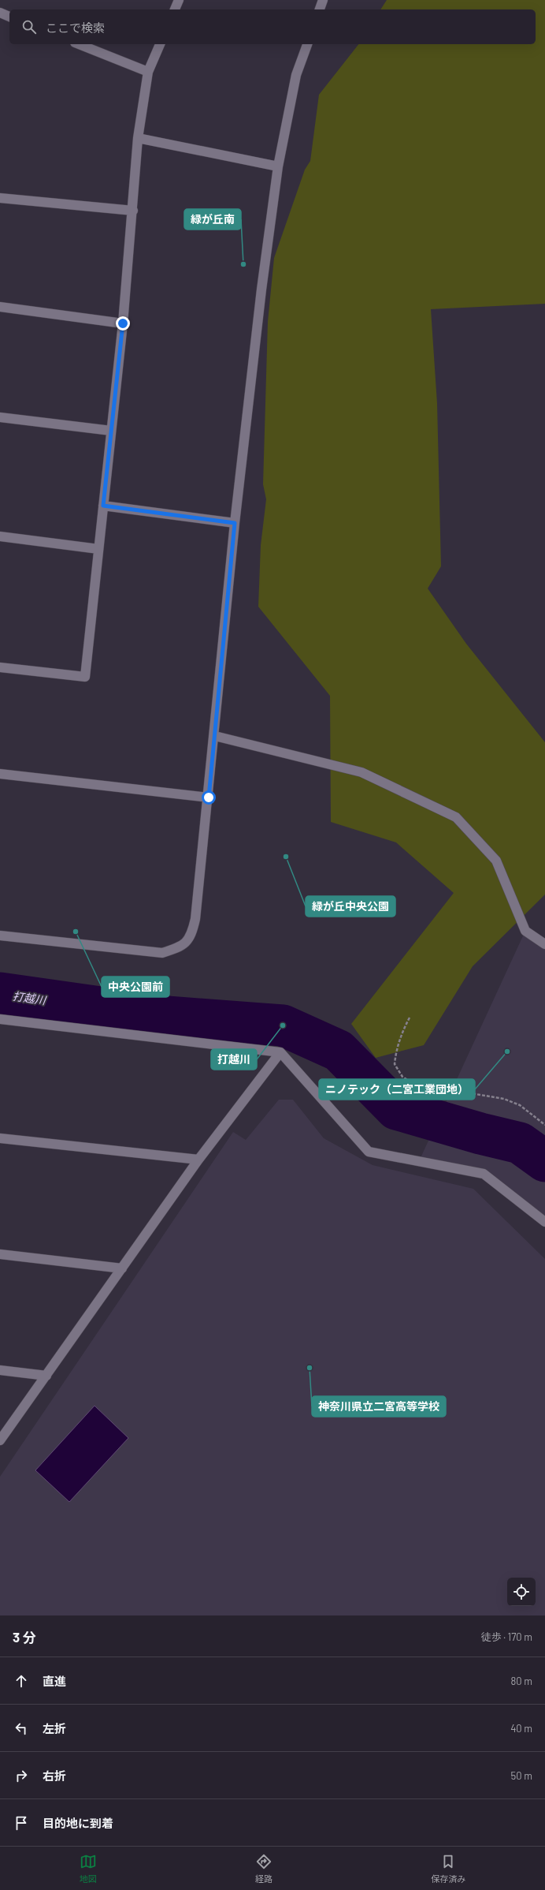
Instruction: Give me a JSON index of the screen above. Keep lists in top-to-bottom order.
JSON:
{
  "water": ["打越川"],
  "places": [
    "緑が丘南",
    "緑が丘中央公園",
    "中央公園前",
    "打越川",
    "ニノテック（二宮工業団地）",
    "神奈川県立二宮高等学校"
  ],
  "page": {
    "search": "ここで検索",
    "heading": ["3 分", "徒歩 · 170 m"],
    "list": [
      ["直進", "80 m"],
      ["左折", "40 m"],
      ["右折", "50 m"],
      "目的地に到着"
    ],
    "nav": ["地図", "経路", "保存済み"]
  }
}
